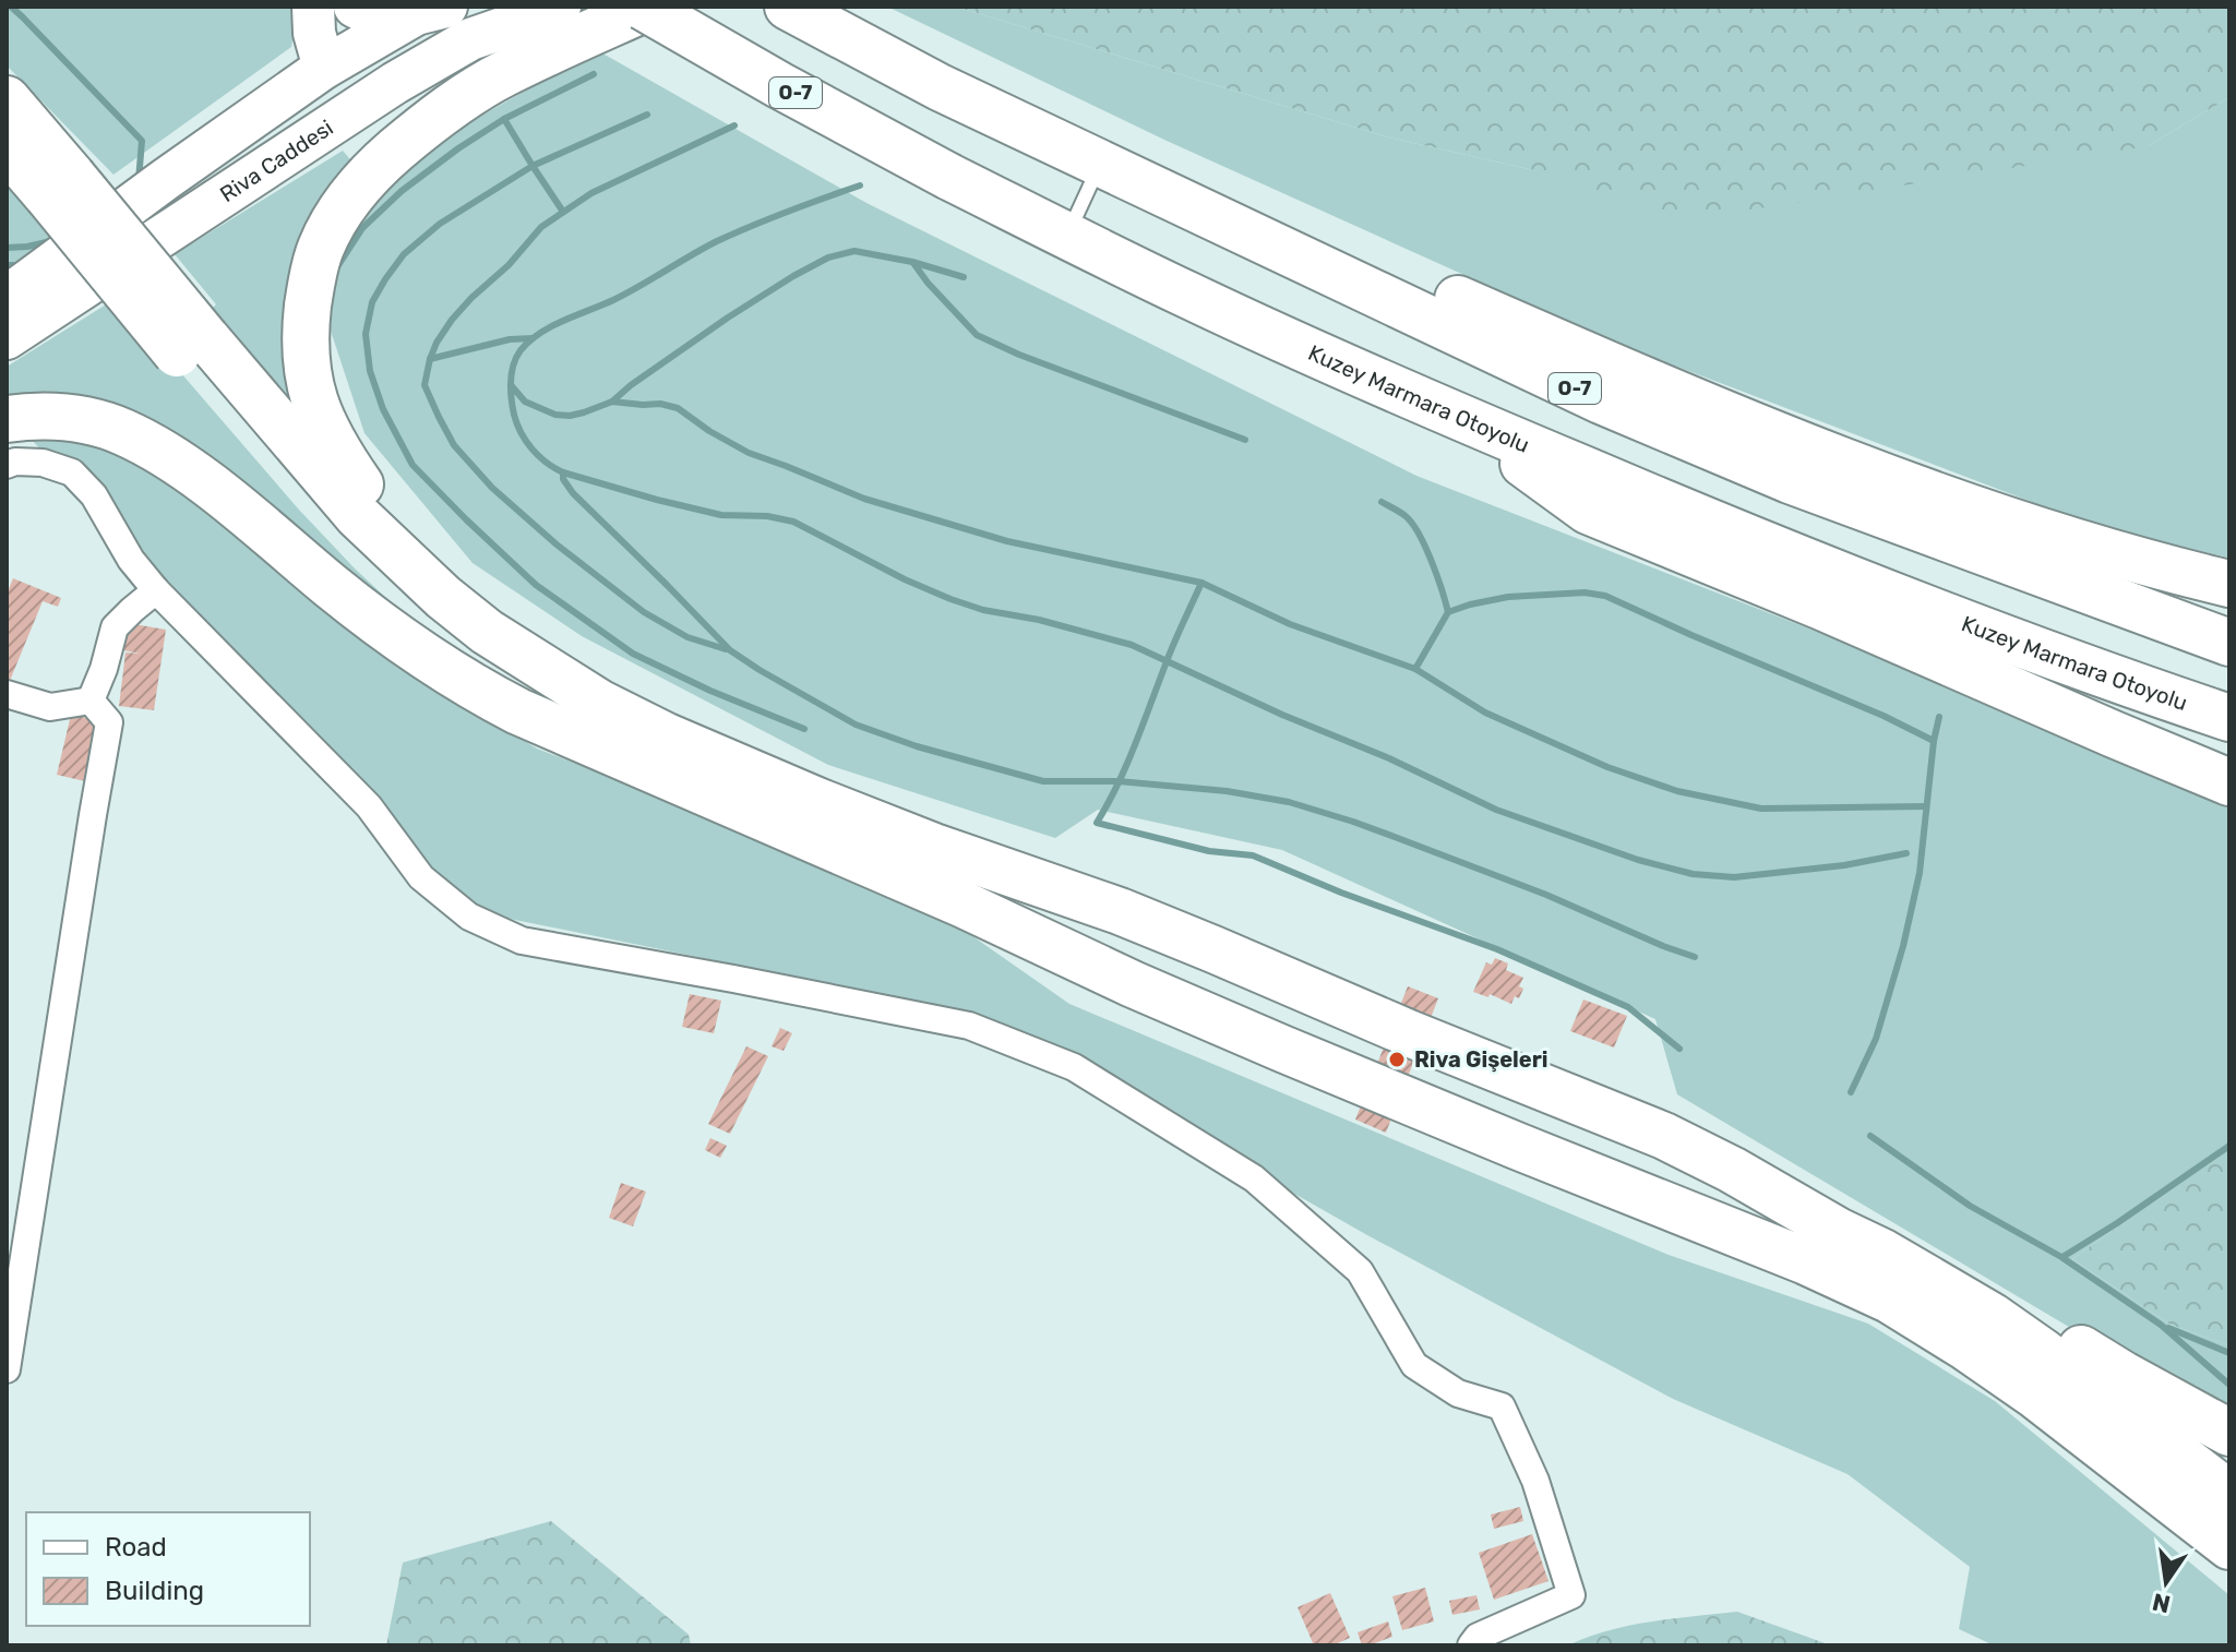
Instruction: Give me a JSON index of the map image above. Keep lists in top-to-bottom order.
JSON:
{
  "streets": {
    "highway": ["O-7", "Kuzey Marmara Otoyolu"],
    "main road": ["Riva Caddesi"]
  },
  "places": ["Riva Gişeleri"],
  "legend": ["Road", "Building"],
  "north": "bottom"
}
